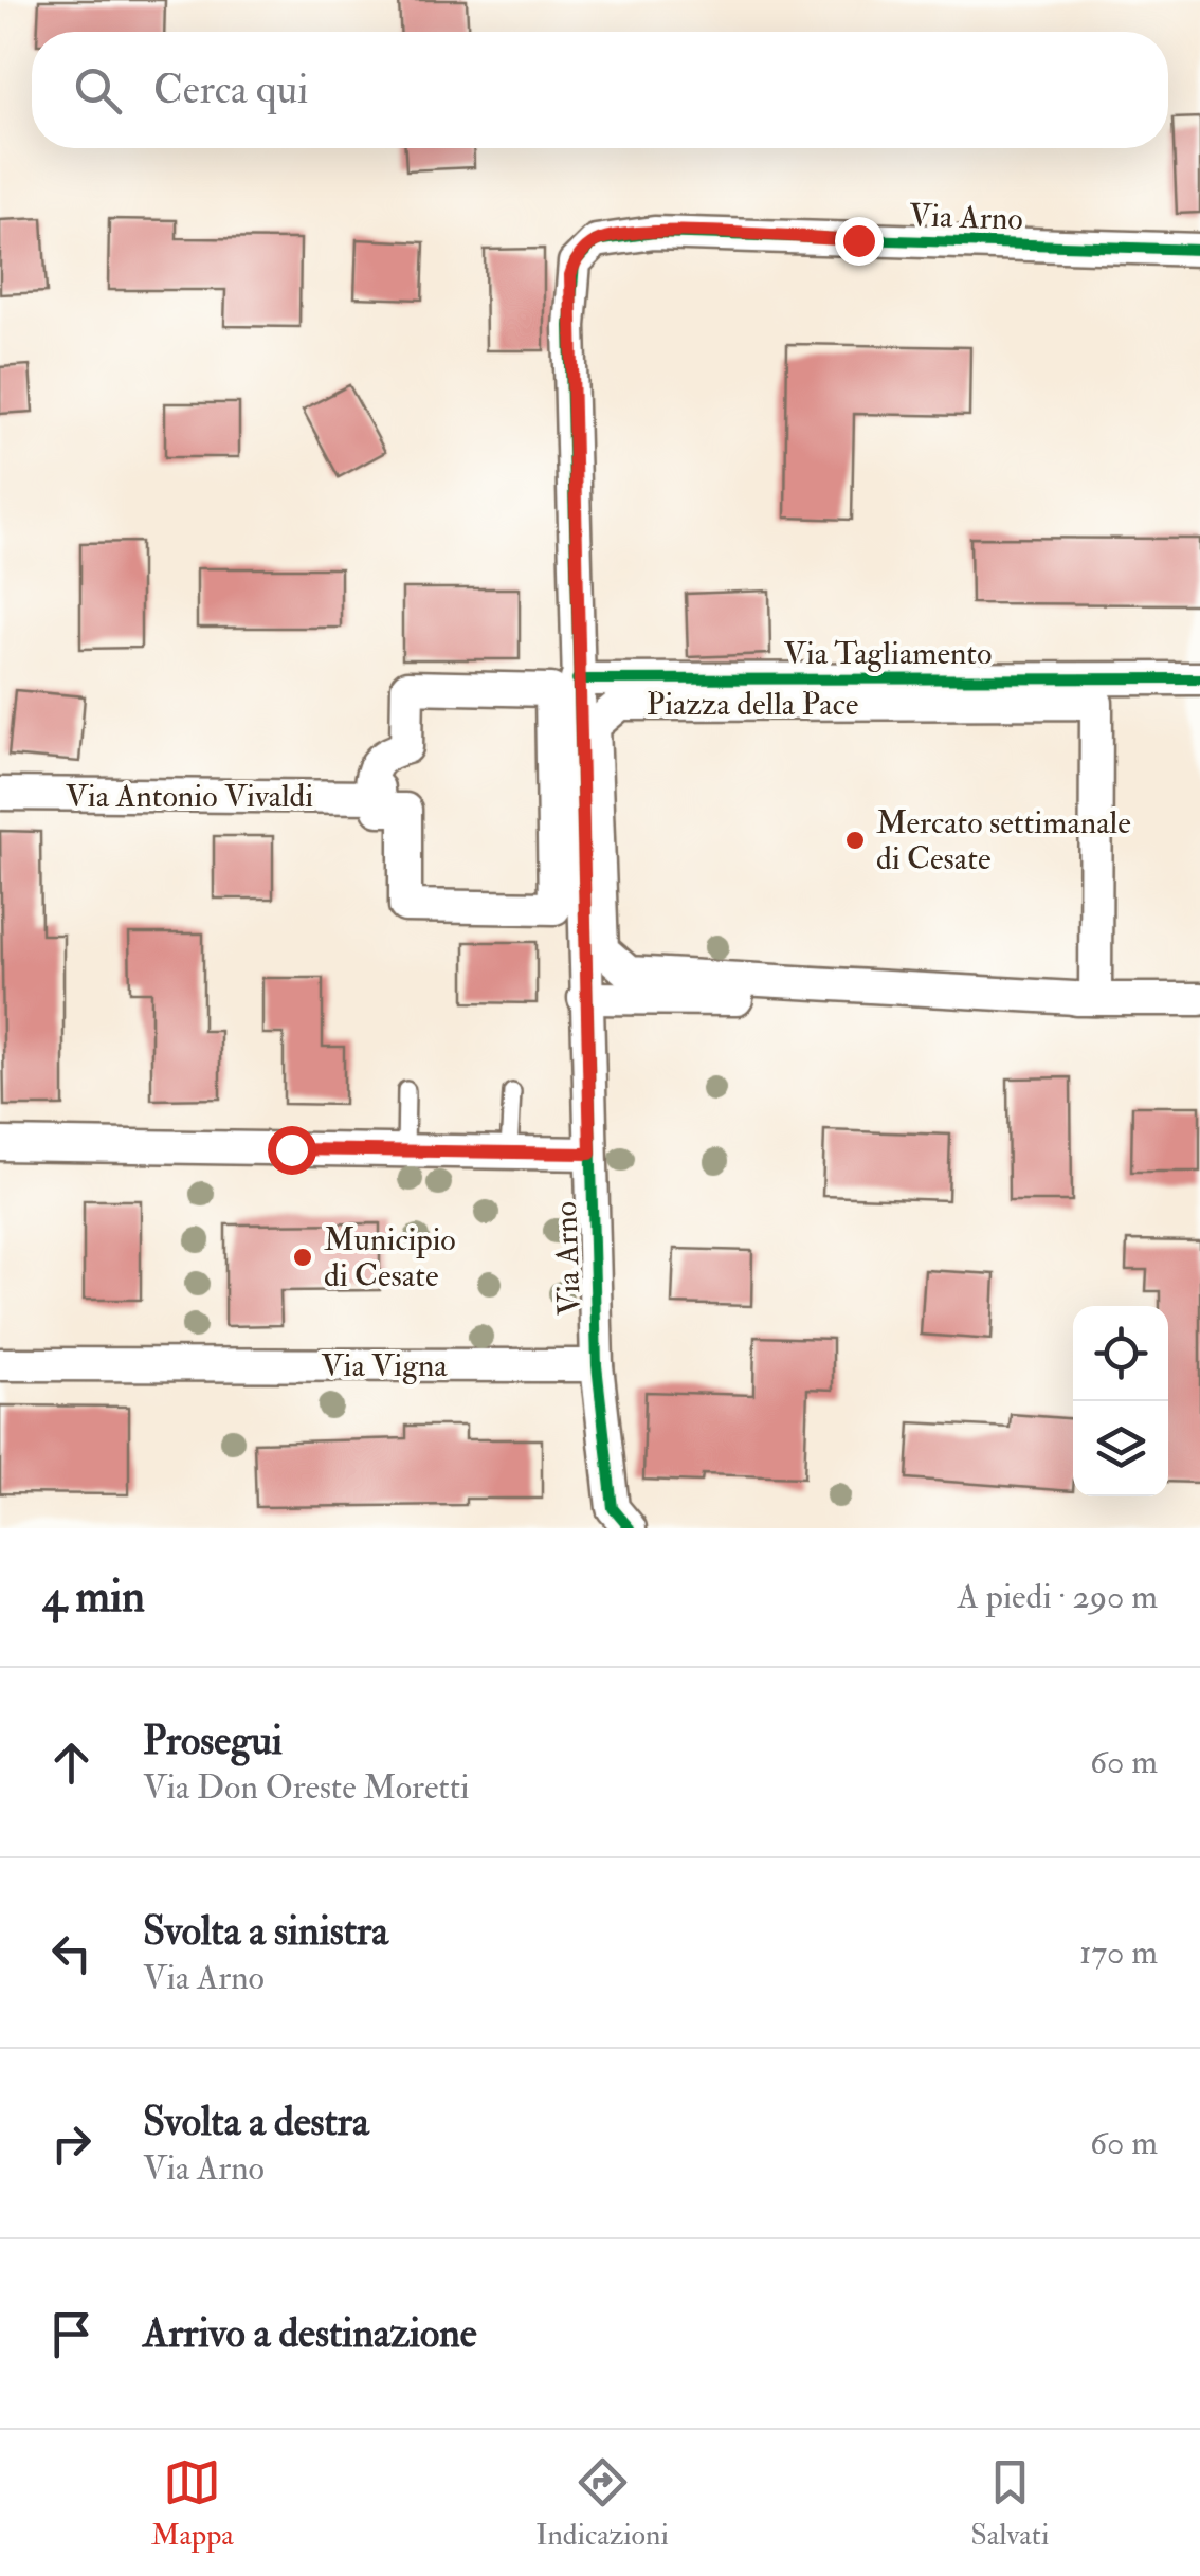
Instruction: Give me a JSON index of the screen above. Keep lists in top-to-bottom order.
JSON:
{
  "streets": {
    "street": [
      "Via Arno",
      "Via Tagliamento",
      "Piazza della Pace",
      "Via Antonio Vivaldi",
      "Via Vigna"
    ]
  },
  "crossings": [
    ["Via Arno", "Via Tagliamento"],
    ["Via Arno", "Via Vigna"]
  ],
  "places": ["Mercato settimanale di Cesate", "Municipio di Cesate"],
  "page": {
    "search": "Cerca qui",
    "heading": ["4 min", "A piedi · 290 m"],
    "list": [
      ["Prosegui", "Via Don Oreste Moretti", "60 m"],
      ["Svolta a sinistra", "Via Arno", "170 m"],
      ["Svolta a destra", "Via Arno", "60 m"],
      "Arrivo a destinazione"
    ],
    "nav": ["Mappa", "Indicazioni", "Salvati"]
  }
}
